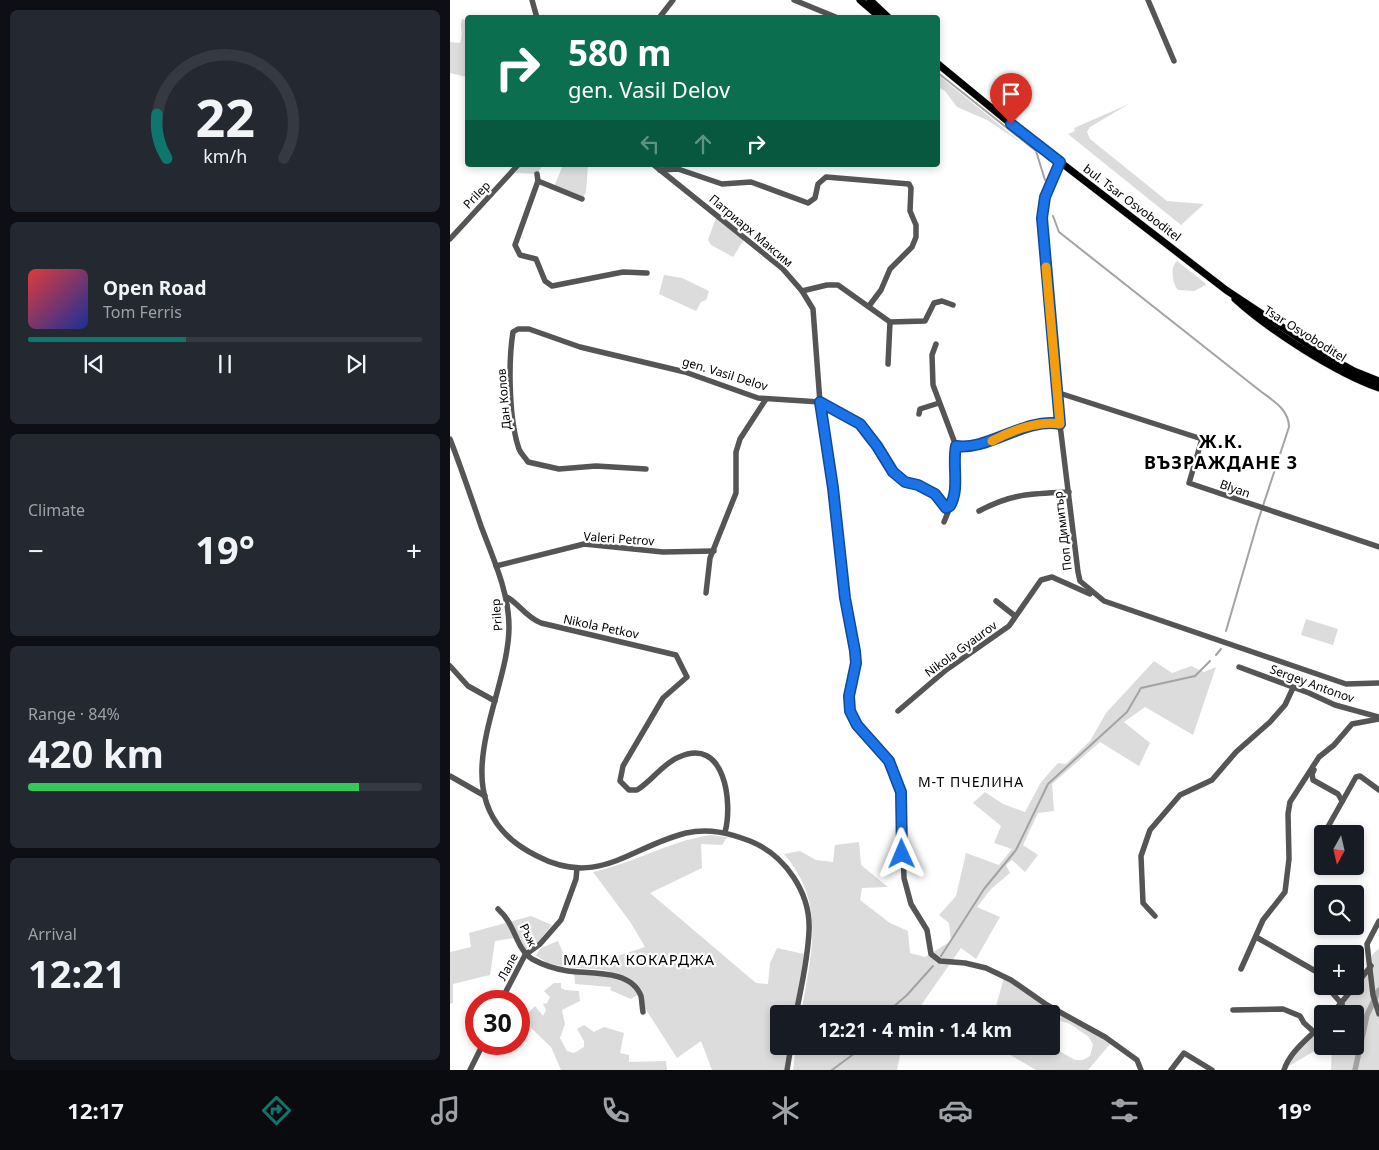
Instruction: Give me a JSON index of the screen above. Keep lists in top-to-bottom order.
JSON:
{
  "streets": {
    "main road": ["bul. Tsar Osvoboditel", "Tsar Osvoboditel"],
    "street": [
      "Prilep",
      "Патриарх Максим",
      "gen. Vasil Delov",
      "Дан Колов",
      "Blyan",
      "Поп Димитър",
      "Valeri Petrov",
      "Nikola Petkov",
      "Nikola Gyaurov",
      "Sergey Antonov",
      "Ръж",
      "Лале"
    ]
  },
  "crossings": [
    ["Prilep", "Valeri Petrov"],
    ["Prilep", "Nikola Petkov"],
    ["bul. Tsar Osvoboditel", "Tsar Osvoboditel"],
    ["bul. Tsar Osvoboditel", "Поп Димитър"],
    ["Патриарх Максим", "gen. Vasil Delov"],
    ["gen. Vasil Delov", "Дан Колов"],
    ["Blyan", "Поп Димитър"],
    ["Поп Димитър", "Nikola Gyaurov"],
    ["Ръж", "Лале"]
  ],
  "districts": ["Ж.К. ВЪЗРАЖДАНЕ 3", "М-Т ПЧЕЛИНА", "МАЛКА КОКАРДЖА"],
  "north": "bottom",
  "page": {
    "turn": ["580 m", "gen. Vasil Delov"],
    "song": ["Open Road", "Tom Ferris"],
    "tile": [
      "Climate",
      ["Range · 84%", "420 km"],
      ["Arrival", "12:21"]
    ],
    "heat": ["−", "19°", "+"],
    "map_buttons": ["+", "−"],
    "limit": "30",
    "trip": "12:21 · 4 min · 1.4 km",
    "tabs": ["12:17", "19°"],
    "gauge": ["22", "km/h"]
  }
}
